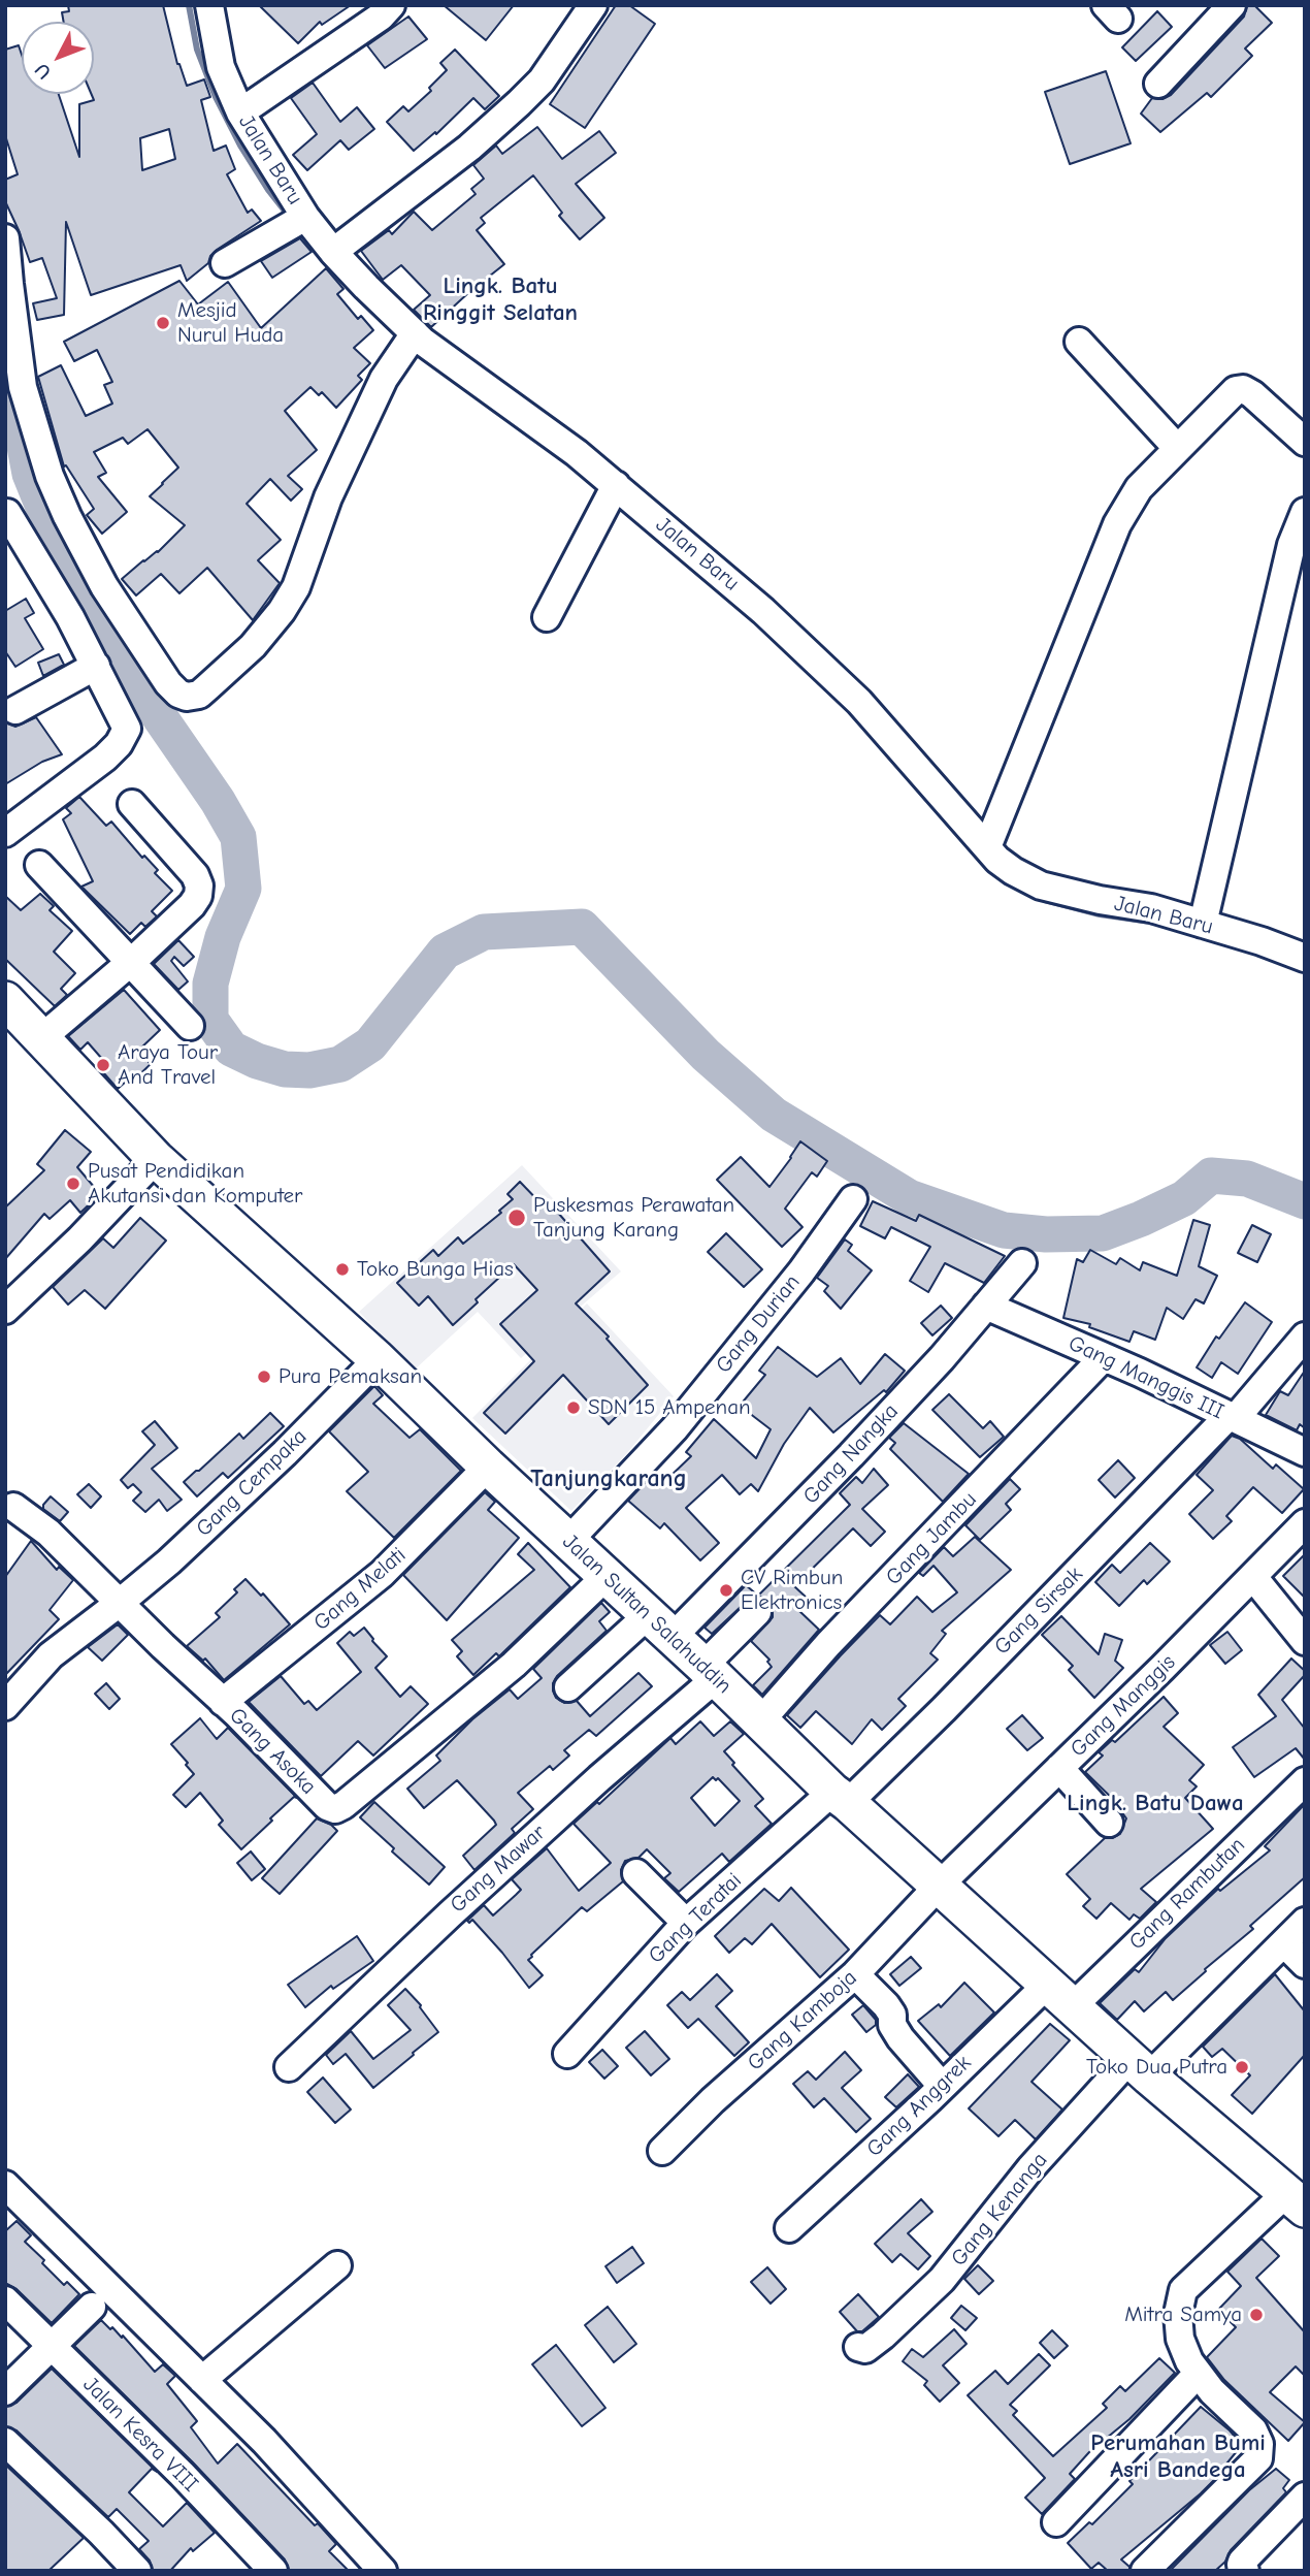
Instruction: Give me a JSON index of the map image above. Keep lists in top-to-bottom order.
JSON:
{
  "streets": {
    "main road": ["Jalan Sultan Salahuddin"],
    "street": [
      "Jalan Baru",
      "Gang Durian",
      "Gang Manggis III",
      "Gang Nangka",
      "Gang Cempaka",
      "Gang Jambu",
      "Gang Melati",
      "Gang Sirsak",
      "Gang Manggis",
      "Gang Asoka",
      "Gang Mawar",
      "Gang Rambutan",
      "Gang Teratai",
      "Gang Kamboja",
      "Gang Anggrek",
      "Gang Kenanga",
      "Jalan Kesra VIII"
    ]
  },
  "crossings": [
    ["Gang Durian", "Jalan Sultan Salahuddin"],
    ["Gang Manggis III", "Gang Nangka"],
    ["Gang Manggis III", "Gang Jambu"],
    ["Gang Manggis III", "Gang Sirsak"],
    ["Gang Nangka", "Jalan Sultan Salahuddin"],
    ["Gang Cempaka", "Jalan Sultan Salahuddin"],
    ["Gang Cempaka", "Gang Asoka"],
    ["Gang Jambu", "Jalan Sultan Salahuddin"],
    ["Gang Melati", "Jalan Sultan Salahuddin"],
    ["Gang Melati", "Gang Asoka"],
    ["Gang Sirsak", "Jalan Sultan Salahuddin"],
    ["Gang Sirsak", "Gang Teratai"],
    ["Jalan Sultan Salahuddin", "Gang Manggis"],
    ["Jalan Sultan Salahuddin", "Gang Asoka"],
    ["Jalan Sultan Salahuddin", "Gang Mawar"],
    ["Jalan Sultan Salahuddin", "Gang Rambutan"],
    ["Jalan Sultan Salahuddin", "Gang Teratai"],
    ["Jalan Sultan Salahuddin", "Gang Kamboja"],
    ["Jalan Sultan Salahuddin", "Gang Anggrek"],
    ["Jalan Sultan Salahuddin", "Gang Kenanga"],
    ["Gang Manggis", "Gang Kamboja"],
    ["Gang Rambutan", "Gang Anggrek"]
  ],
  "districts": [
    "Lingk. Batu Ringgit Selatan",
    "Tanjungkarang",
    "Lingk. Batu Dawa",
    "Perumahan Bumi Asri Bandega"
  ],
  "places": [
    "Mesjid Nurul Huda",
    "Araya Tour And Travel",
    "Pusat Pendidikan Akutansi dan Komputer",
    "Puskesmas Perawatan Tanjung Karang",
    "Toko Bunga Hias",
    "Pura Pemaksan",
    "SDN 15 Ampenan",
    "CV Rimbun Elektronics",
    "Toko Dua Putra",
    "Mitra Samya"
  ],
  "north": "bottom left"
}
